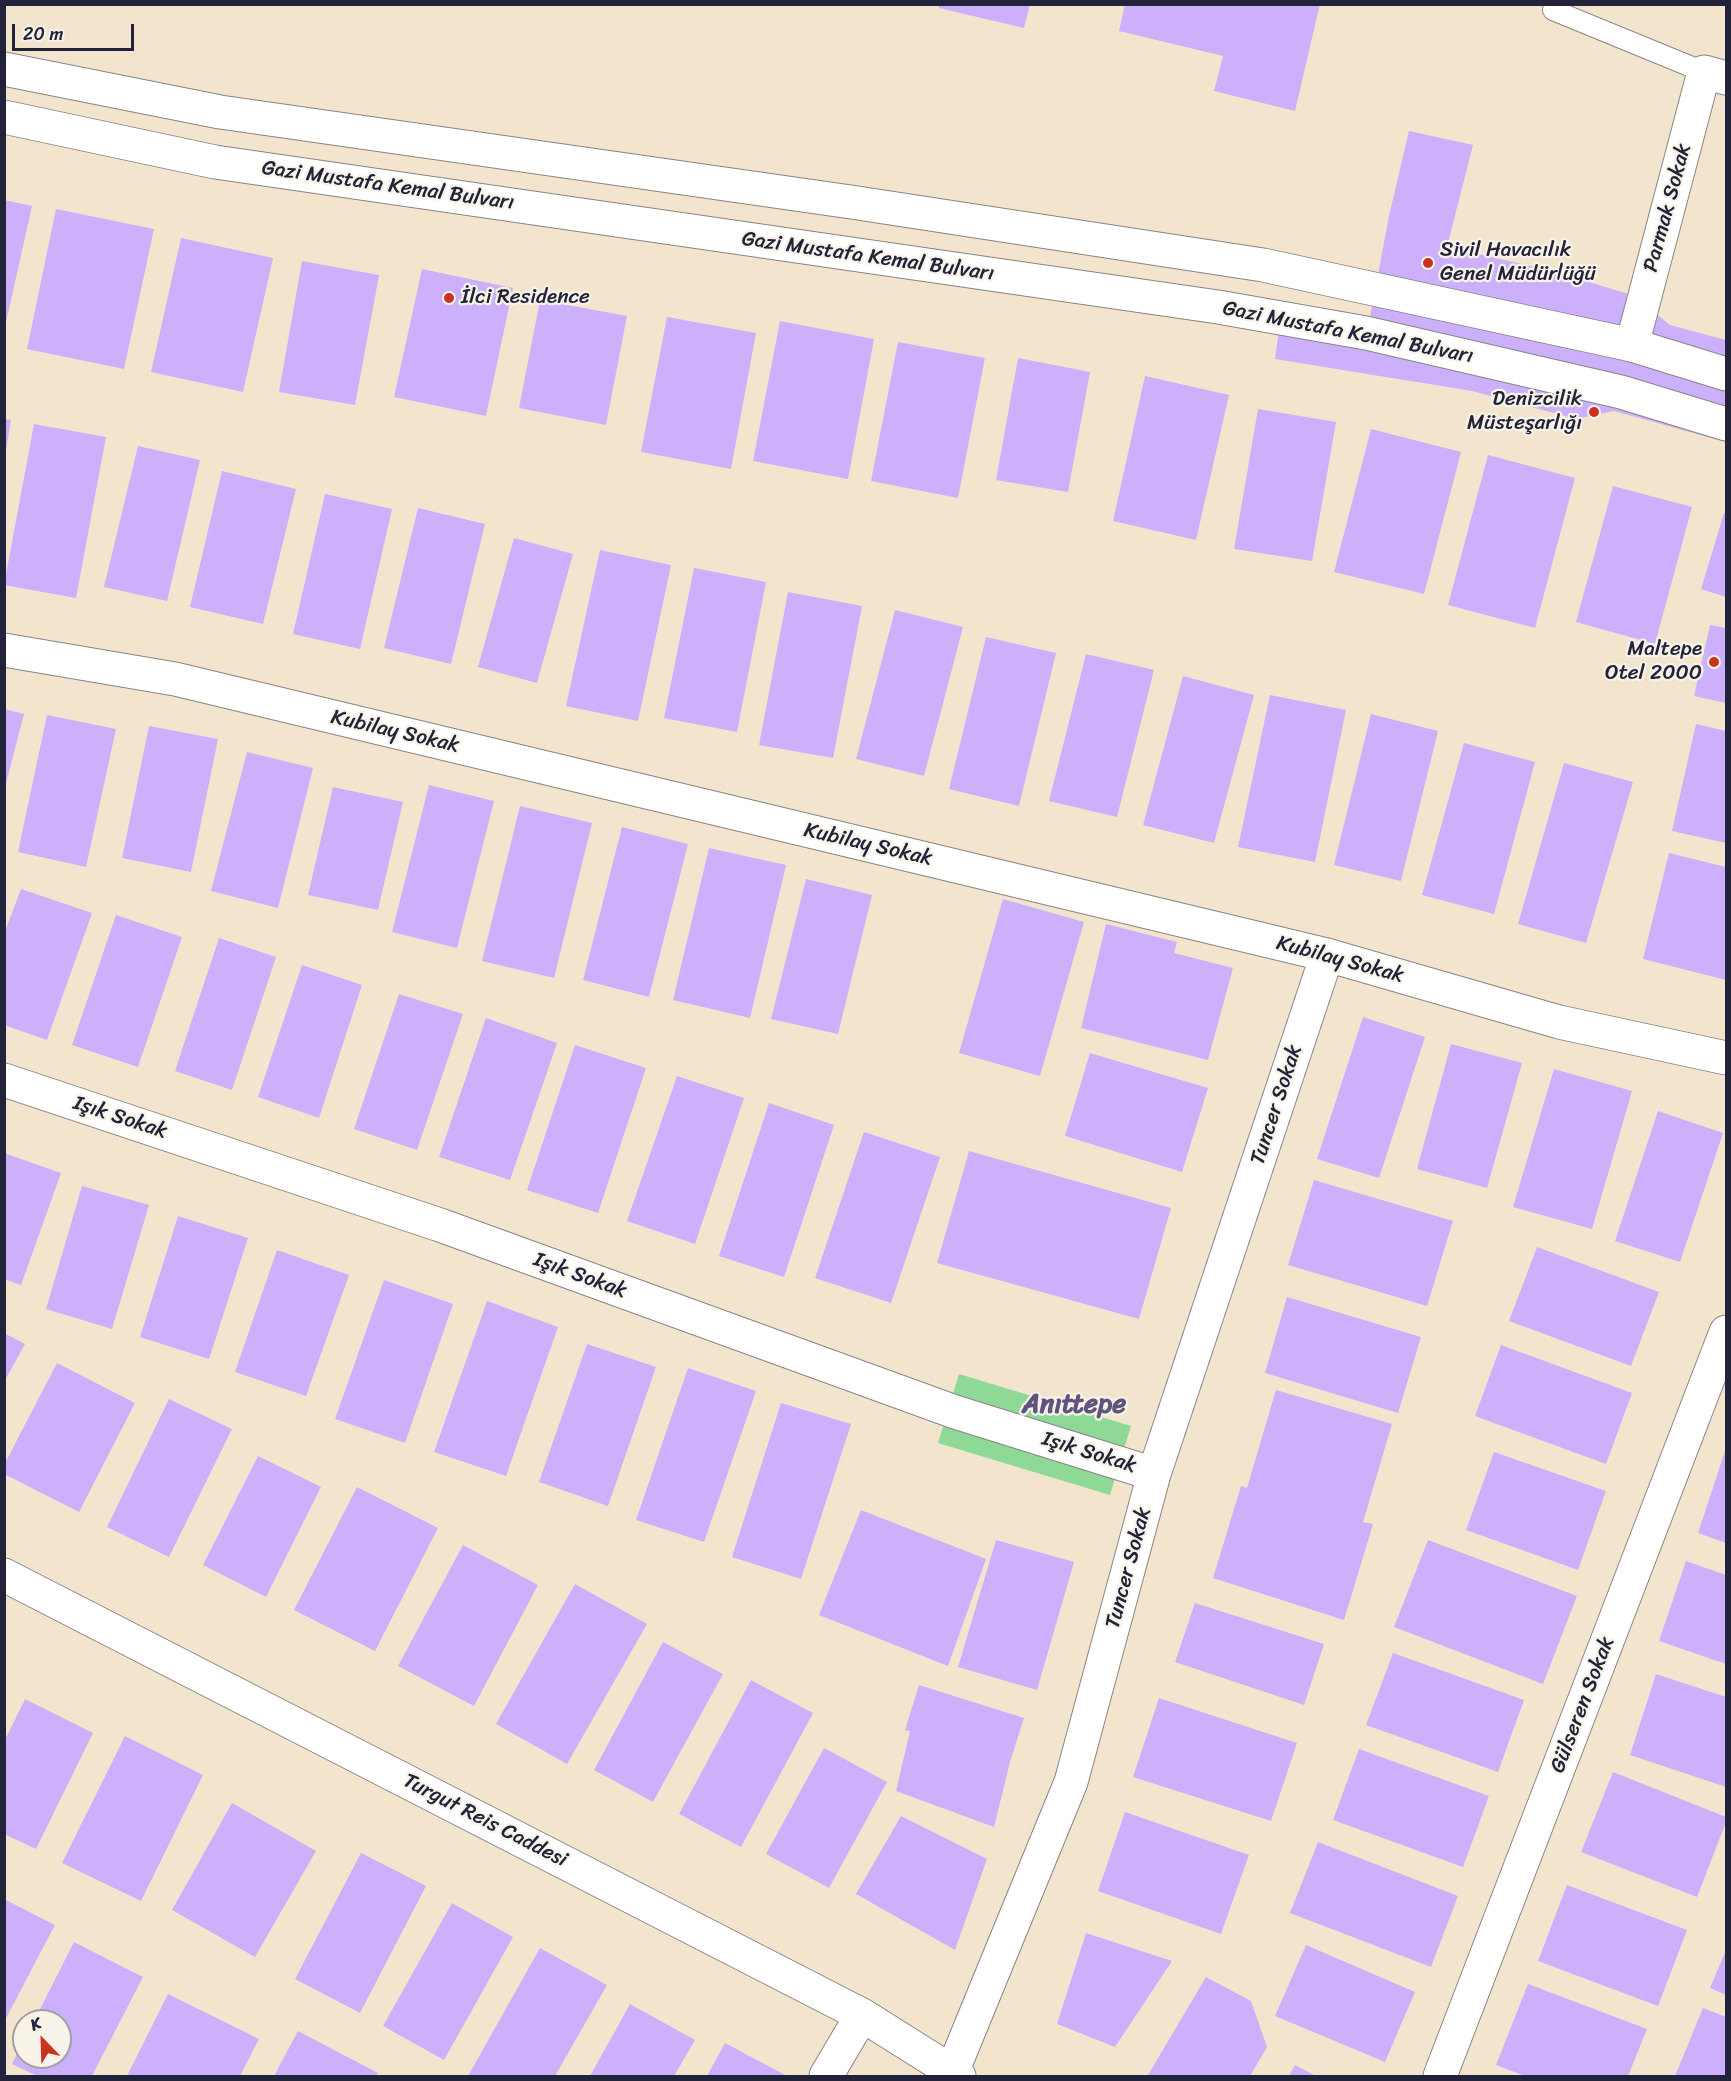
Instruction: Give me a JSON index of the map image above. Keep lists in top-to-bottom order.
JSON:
{
  "streets": {
    "street": [
      "Gazi Mustafa Kemal Bulvarı",
      "Parmak Sokak",
      "Kubilay Sokak",
      "Tuncer Sokak",
      "Işık Sokak",
      "Gülseren Sokak",
      "Turgut Reis Caddesi"
    ]
  },
  "crossings": [
    ["Kubilay Sokak", "Tuncer Sokak"],
    ["Tuncer Sokak", "Işık Sokak"],
    ["Tuncer Sokak", "Turgut Reis Caddesi"]
  ],
  "districts": ["Anıttepe"],
  "places": [
    "Sivil Havacılık Genel Müdürlüğü",
    "İlci Residence",
    "Denizcilik Müsteşarlığı",
    "Maltepe Otel 2000"
  ],
  "scale_bar": "20 m",
  "north": "top left"
}
